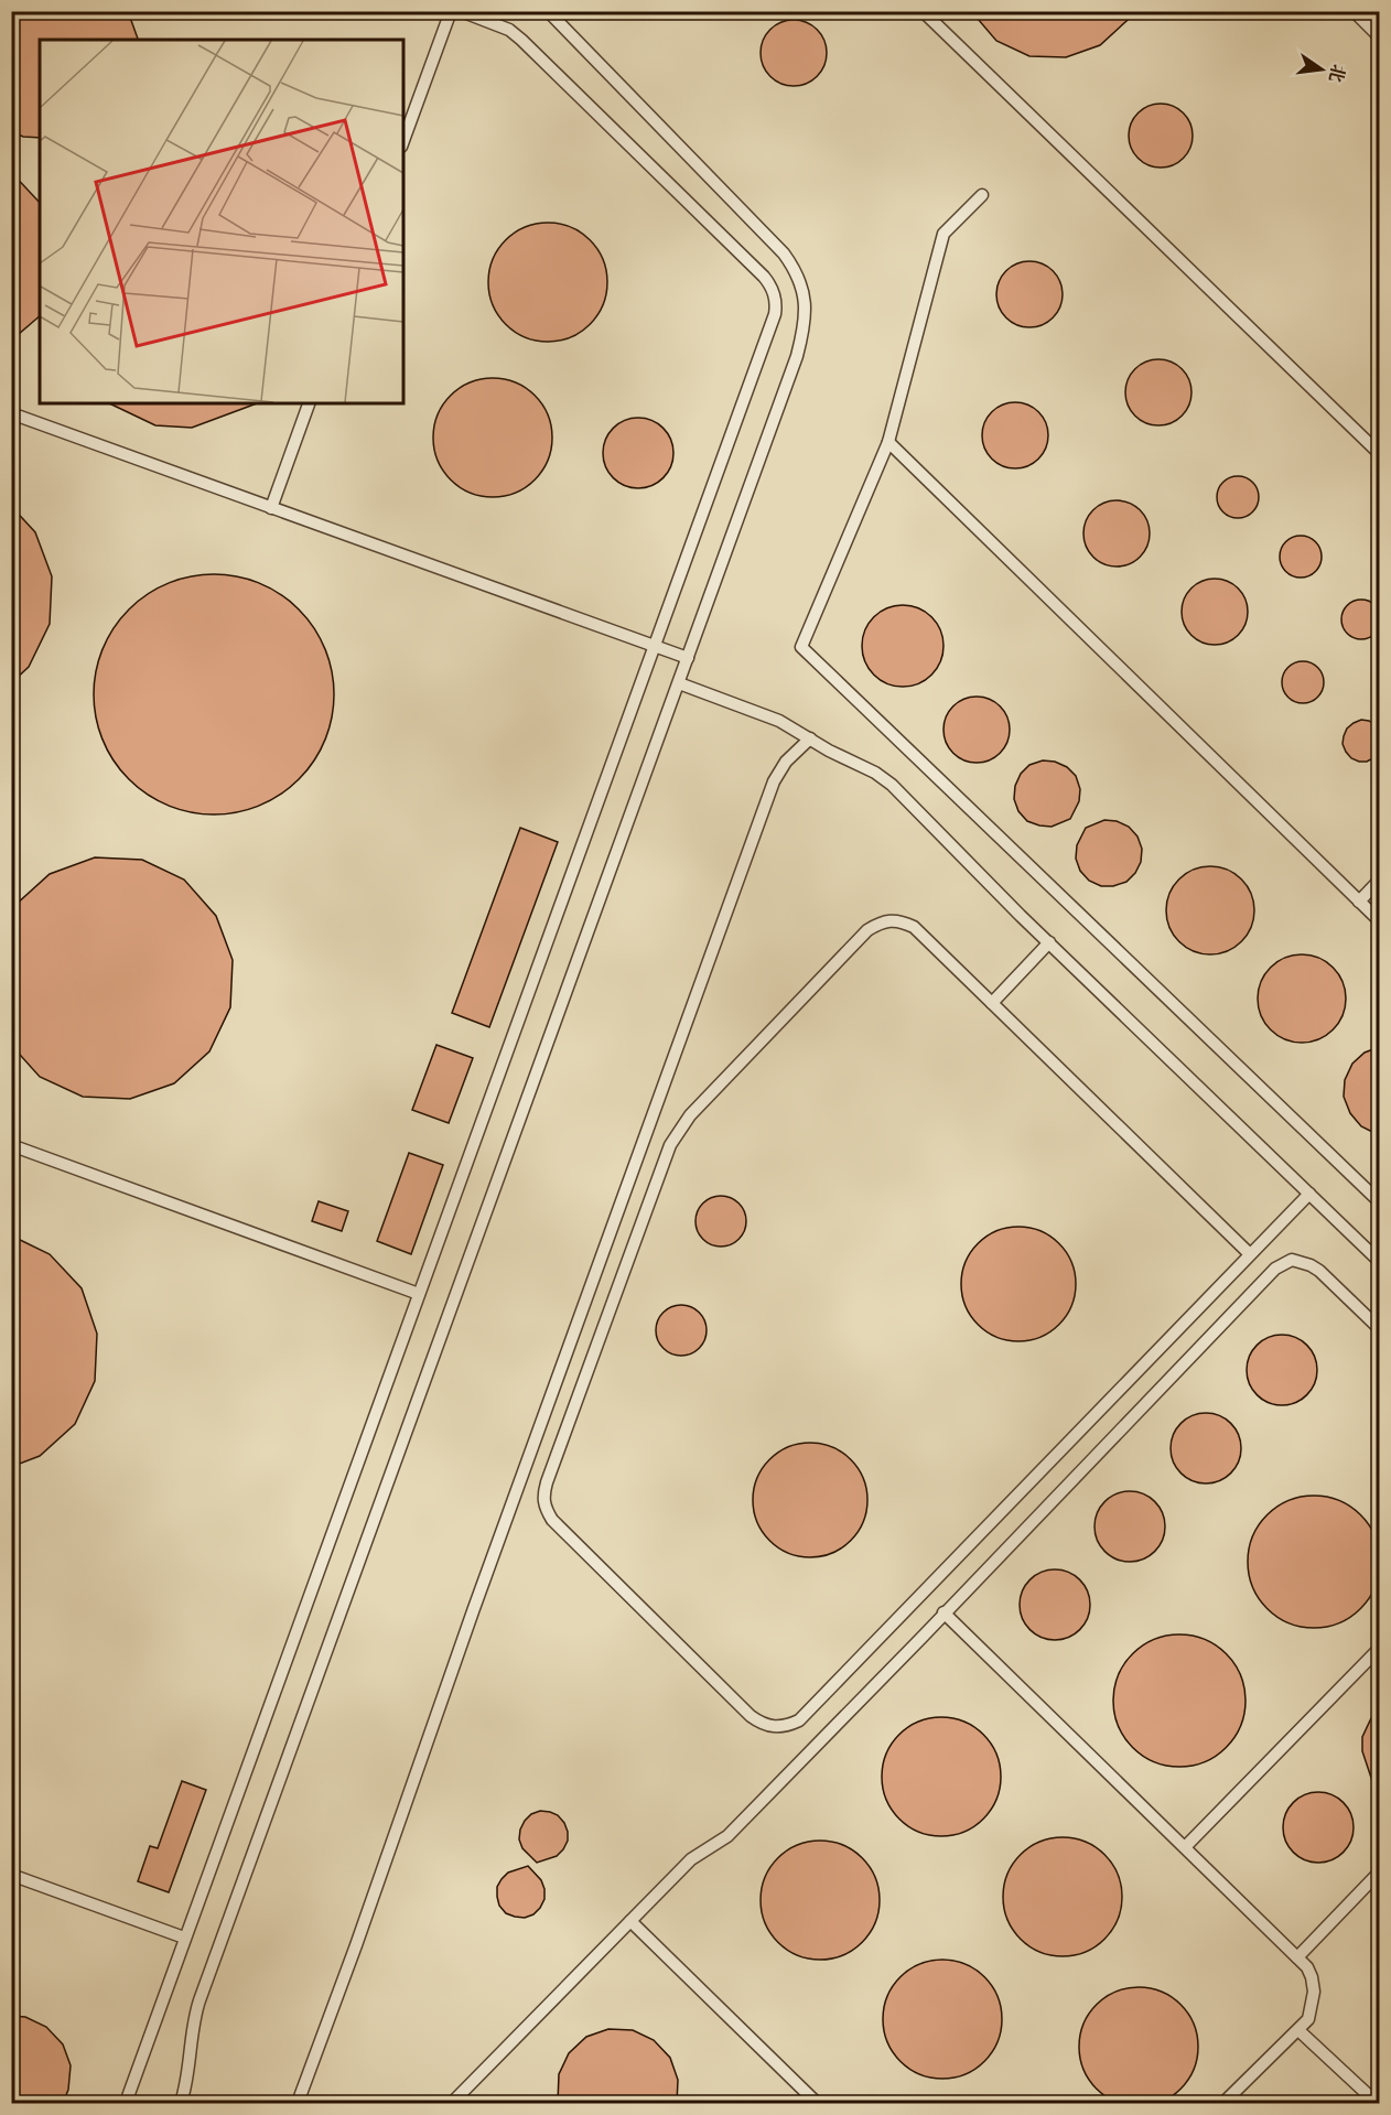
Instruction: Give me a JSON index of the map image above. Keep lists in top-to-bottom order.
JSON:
{
  "north": "right"
}
